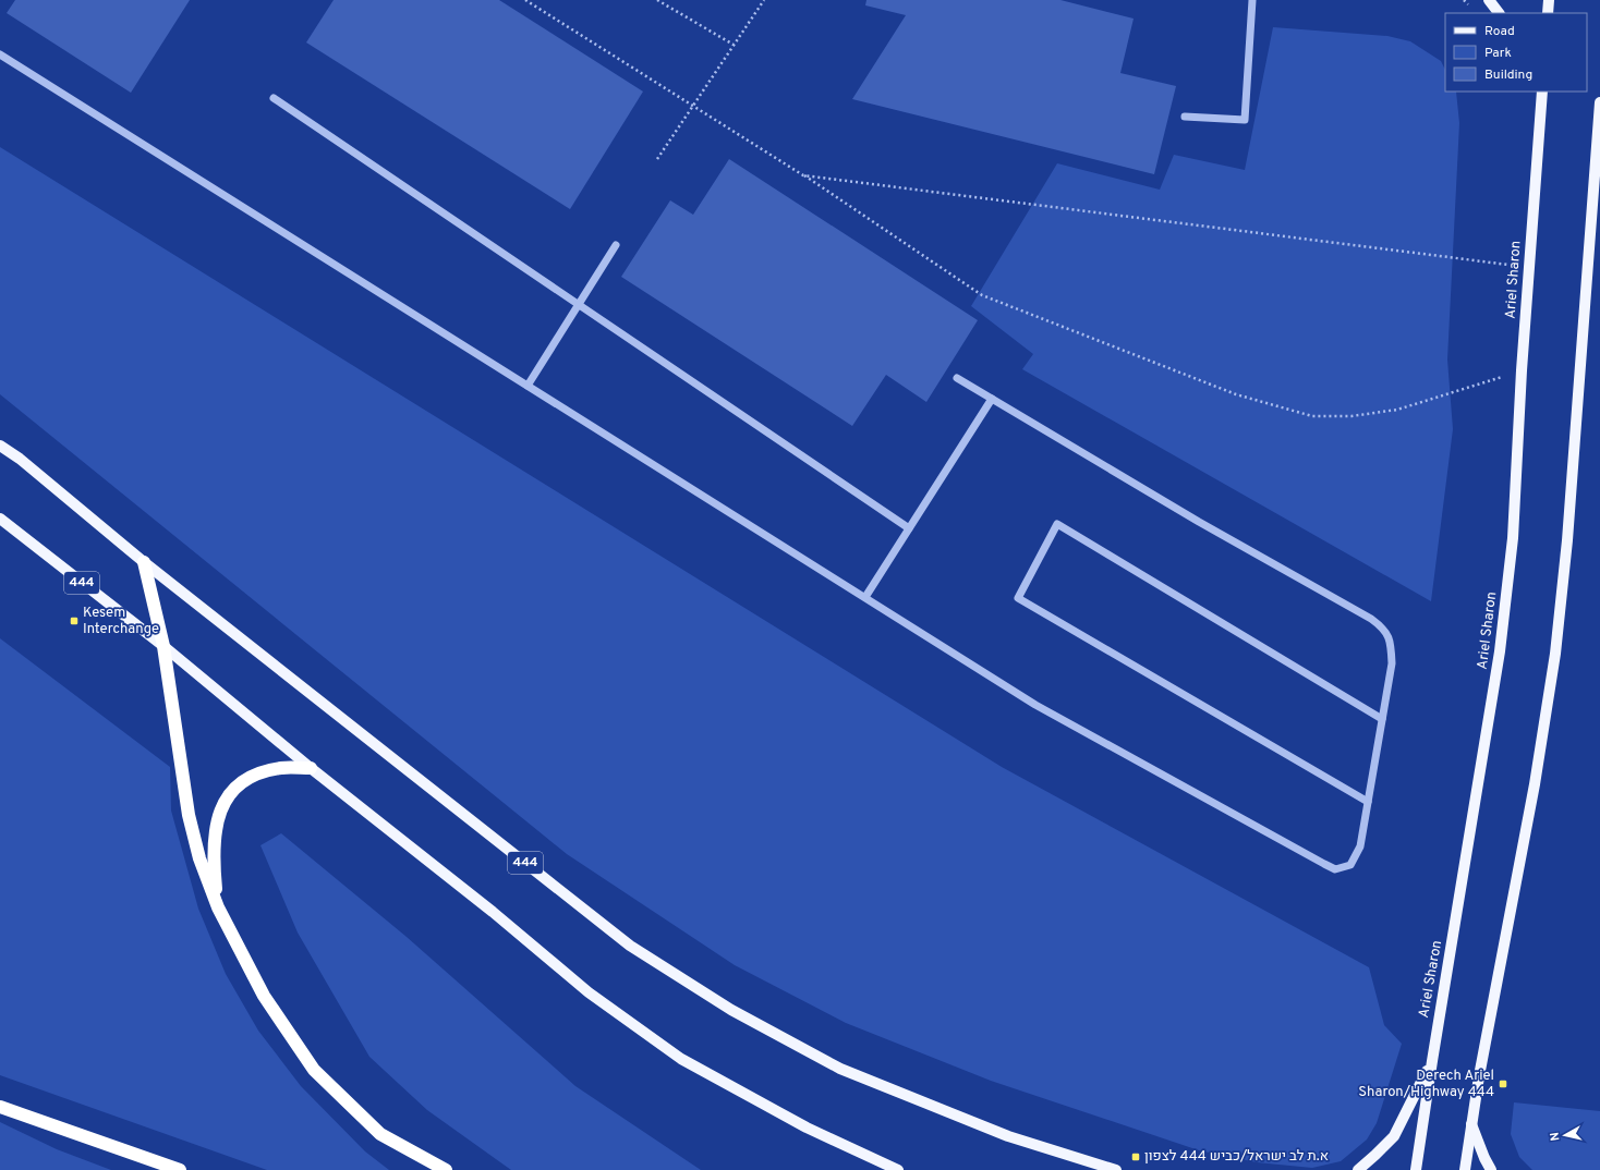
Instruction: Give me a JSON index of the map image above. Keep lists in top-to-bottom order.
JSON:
{
  "streets": {
    "main road": ["Ariel Sharon", "444"]
  },
  "places": {
    "transit": ["Kesem Interchange", "Derech Ariel Sharon/Highway 444", "א.ת לב ישראל/כביש 444 לצפון"]
  },
  "legend": ["Road", "Park", "Building"],
  "north": "left"
}
